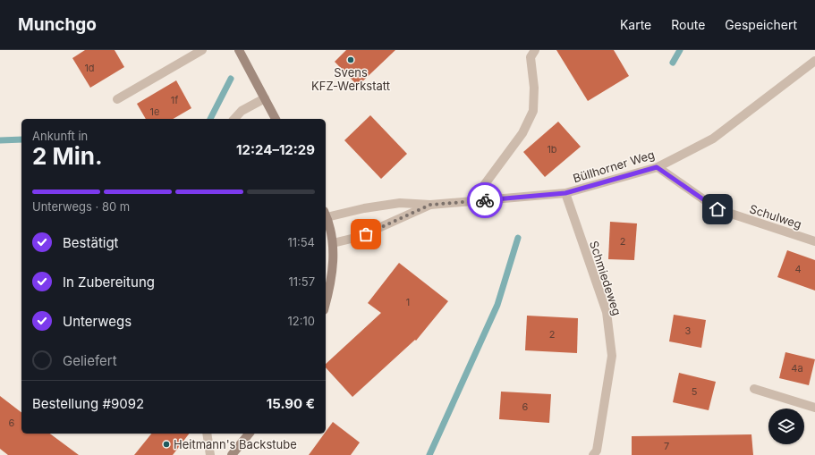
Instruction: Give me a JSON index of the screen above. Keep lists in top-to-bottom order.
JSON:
{
  "streets": {
    "street": ["Büllhorner Weg", "Schulweg", "Schmiedeweg"]
  },
  "crossings": [
    ["Büllhorner Weg", "Schulweg"],
    ["Büllhorner Weg", "Schmiedeweg"]
  ],
  "places": ["Svens KFZ-Werkstatt", "Heitmann's Backstube"],
  "house_numbers": [
    "1d",
    "1f",
    "1e",
    "1b",
    "2",
    "4",
    "1",
    "3",
    "2",
    "4a",
    "5",
    "6",
    "6",
    "7"
  ],
  "page": {
    "header": "Munchgo",
    "nav": ["Karte", "Route", "Gespeichert"],
    "heading": ["2 Min.", "Ankunft in", "12:24–12:29"],
    "panel": ["Bestellung #9092", "15.90 €"],
    "bar": "Unterwegs · 80 m",
    "list": [
      ["Bestätigt", "11:54"],
      ["In Zubereitung", "11:57"],
      ["Unterwegs", "12:10"],
      "Geliefert"
    ]
  }
}
